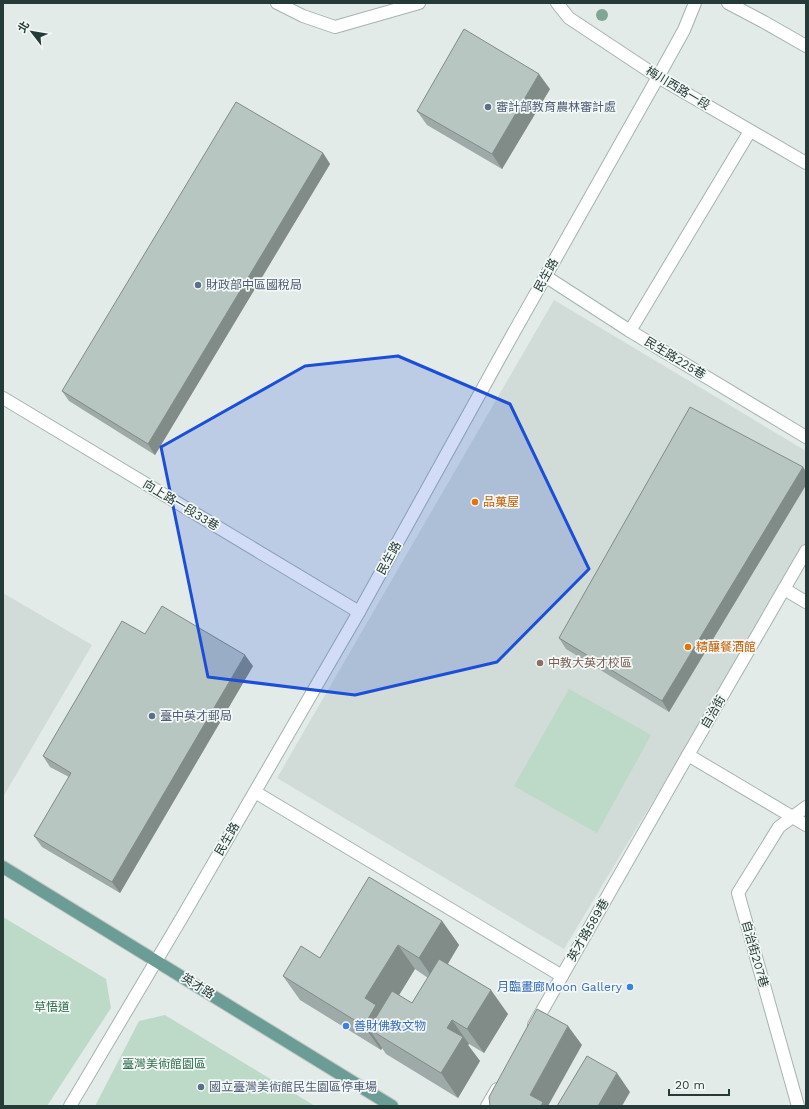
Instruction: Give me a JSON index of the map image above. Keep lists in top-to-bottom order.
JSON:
{
  "streets": {
    "main road": ["英才路"],
    "street": [
      "梅川西路一段",
      "民生路",
      "民生路225巷",
      "向上路一段33巷",
      "自治街",
      "英才路589巷",
      "自治街207巷"
    ]
  },
  "crossings": [
    ["梅川西路一段", "民生路"],
    ["民生路", "民生路225巷"],
    ["民生路", "向上路一段33巷"],
    ["民生路", "英才路"],
    ["自治街", "英才路589巷"]
  ],
  "parks": ["草悟道", "臺灣美術館園區"],
  "places": [
    "審計部教育農林審計處",
    "財政部中區國稅局",
    "品菓屋",
    "精釀餐酒館",
    "中教大英才校區",
    "臺中英才郵局",
    "月臨畫廊Moon Gallery",
    "善財佛教文物",
    "國立臺灣美術館民生園區停車場"
  ],
  "scale_bar": "20 m",
  "north": "top left"
}
